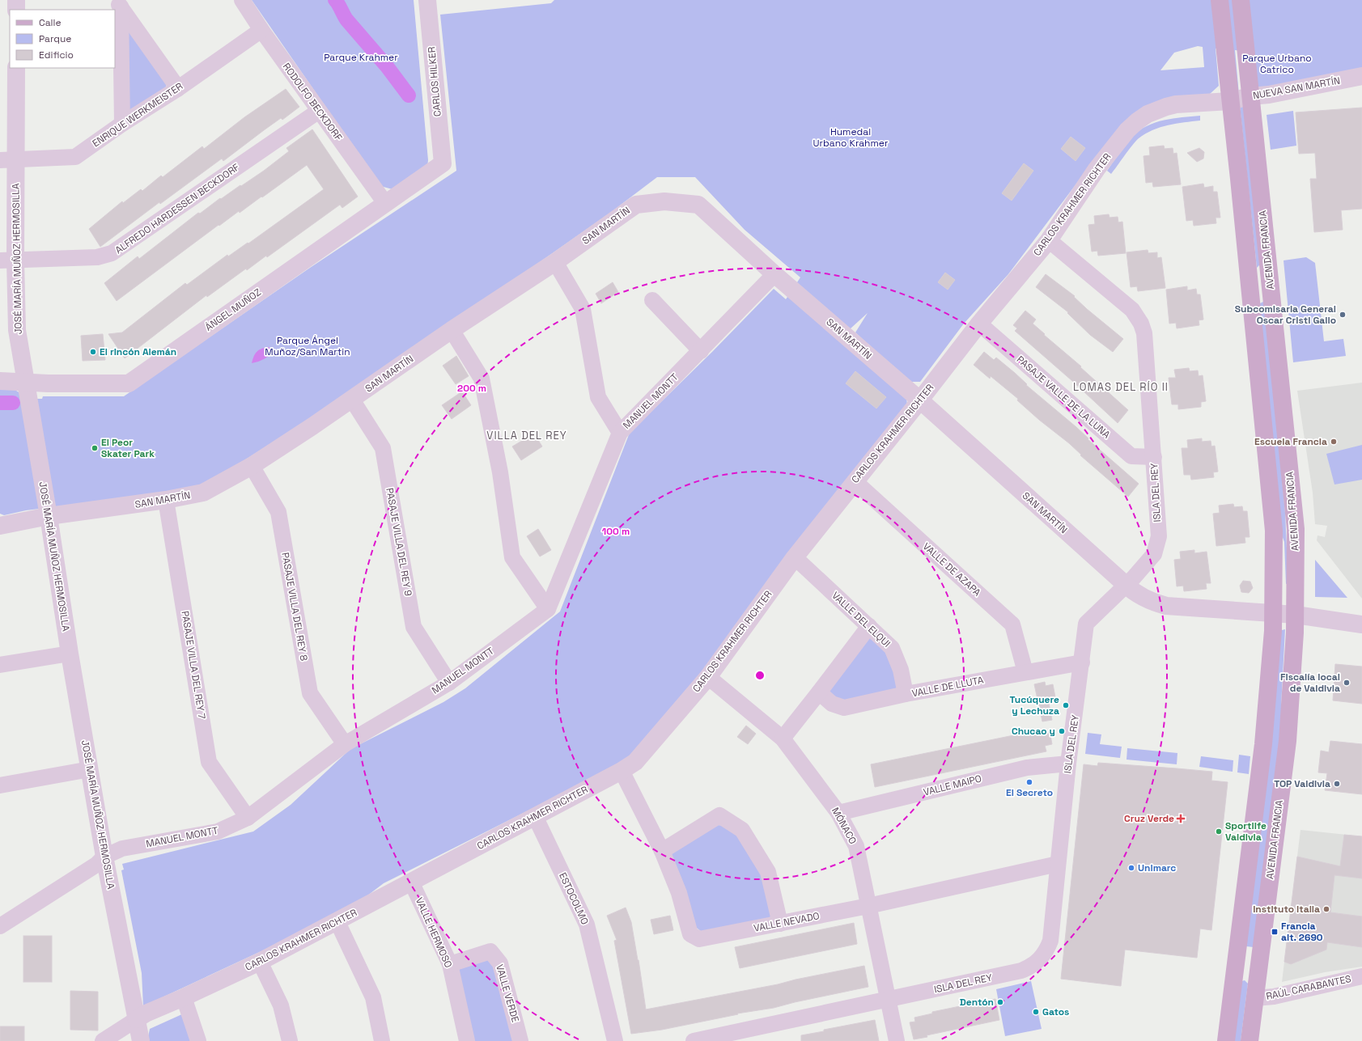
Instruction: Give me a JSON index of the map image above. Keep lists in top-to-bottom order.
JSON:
{
  "streets": {
    "main road": ["AVENIDA FRANCIA"],
    "street": [
      "CARLOS HILKER",
      "NUEVA SAN MARTÍN",
      "RODOLFO BECKDORF",
      "ENRIQUE WERKMEISTER",
      "CARLOS KRAHMER RICHTER",
      "ALFREDO HARDESSEN BECKDORF",
      "SAN MARTÍN",
      "JOSÉ MARÍA MUÑOZ HERMOSILLA",
      "ÁNGEL MUÑOZ",
      "PASAJE VALLE DE LA LUNA",
      "MANUEL MONTT",
      "ISLA DEL REY",
      "PASAJE VILLA DEL REY 9",
      "VALLE DE AZAPA",
      "PASAJE VILLA DEL REY 8",
      "VALLE DEL ELQUI",
      "PASAJE VILLA DEL REY 7",
      "VALLE DE LLUTA",
      "VALLE MAIPO",
      "MÓNACO",
      "ESTOCOLMO",
      "VALLE NEVADO",
      "VALLE HERMOSO",
      "RAÚL CARABANTES",
      "VALLE VERDE"
    ]
  },
  "crossings": [
    ["CARLOS HILKER", "ÁNGEL MUÑOZ"],
    ["NUEVA SAN MARTÍN", "CARLOS KRAHMER RICHTER"],
    ["NUEVA SAN MARTÍN", "AVENIDA FRANCIA"],
    ["RODOLFO BECKDORF", "ENRIQUE WERKMEISTER"],
    ["RODOLFO BECKDORF", "ALFREDO HARDESSEN BECKDORF"],
    ["RODOLFO BECKDORF", "ÁNGEL MUÑOZ"],
    ["ENRIQUE WERKMEISTER", "JOSÉ MARÍA MUÑOZ HERMOSILLA"],
    ["CARLOS KRAHMER RICHTER", "SAN MARTÍN"],
    ["CARLOS KRAHMER RICHTER", "AVENIDA FRANCIA"],
    ["CARLOS KRAHMER RICHTER", "JOSÉ MARÍA MUÑOZ HERMOSILLA"],
    ["CARLOS KRAHMER RICHTER", "PASAJE VALLE DE LA LUNA"],
    ["CARLOS KRAHMER RICHTER", "ISLA DEL REY"],
    ["CARLOS KRAHMER RICHTER", "VALLE DE AZAPA"],
    ["CARLOS KRAHMER RICHTER", "VALLE DEL ELQUI"],
    ["CARLOS KRAHMER RICHTER", "MÓNACO"],
    ["CARLOS KRAHMER RICHTER", "ESTOCOLMO"],
    ["CARLOS KRAHMER RICHTER", "VALLE NEVADO"],
    ["CARLOS KRAHMER RICHTER", "VALLE HERMOSO"],
    ["ALFREDO HARDESSEN BECKDORF", "JOSÉ MARÍA MUÑOZ HERMOSILLA"],
    ["SAN MARTÍN", "AVENIDA FRANCIA"],
    ["SAN MARTÍN", "JOSÉ MARÍA MUÑOZ HERMOSILLA"],
    ["SAN MARTÍN", "MANUEL MONTT"],
    ["SAN MARTÍN", "ISLA DEL REY"],
    ["SAN MARTÍN", "PASAJE VILLA DEL REY 9"],
    ["SAN MARTÍN", "PASAJE VILLA DEL REY 8"],
    ["SAN MARTÍN", "PASAJE VILLA DEL REY 7"],
    ["AVENIDA FRANCIA", "RAÚL CARABANTES"],
    ["JOSÉ MARÍA MUÑOZ HERMOSILLA", "ÁNGEL MUÑOZ"],
    ["JOSÉ MARÍA MUÑOZ HERMOSILLA", "MANUEL MONTT"],
    ["PASAJE VALLE DE LA LUNA", "ISLA DEL REY"],
    ["MANUEL MONTT", "PASAJE VILLA DEL REY 9"],
    ["MANUEL MONTT", "PASAJE VILLA DEL REY 8"],
    ["MANUEL MONTT", "PASAJE VILLA DEL REY 7"],
    ["ISLA DEL REY", "VALLE DE LLUTA"],
    ["ISLA DEL REY", "VALLE MAIPO"],
    ["ISLA DEL REY", "MÓNACO"],
    ["ISLA DEL REY", "VALLE NEVADO"],
    ["VALLE DE AZAPA", "VALLE DE LLUTA"],
    ["VALLE DEL ELQUI", "VALLE DE LLUTA"],
    ["VALLE MAIPO", "MÓNACO"],
    ["MÓNACO", "VALLE NEVADO"],
    ["VALLE HERMOSO", "VALLE VERDE"]
  ],
  "districts": ["LOMAS DEL RÍO II", "VILLA DEL REY"],
  "parks": [
    "Parque Krahmer",
    "Parque Urbano Catrico",
    "Humedal Urbano Krahmer",
    "Parque Ángel Muñoz/San Martin"
  ],
  "places": {
    "other": [
      "Subcomisaria General Oscar Cristi Gallo",
      "El rincón Alemán",
      "Escuela Francia",
      "El Peor Skater Park",
      "Fiscalía local de Valdivia",
      "Tucúquere y Lechuza",
      "Chucao y",
      "El Secreto",
      "TOP Valdivia",
      "Sportlife Valdivia",
      "Unimarc",
      "Instituto Italia",
      "Dentón",
      "Gatos"
    ],
    "health": ["Cruz Verde"],
    "transit": ["Francia alt. 2690"]
  },
  "legend": ["Calle", "Parque", "Edificio"],
  "rings": ["200 m", "100 m"]
}
